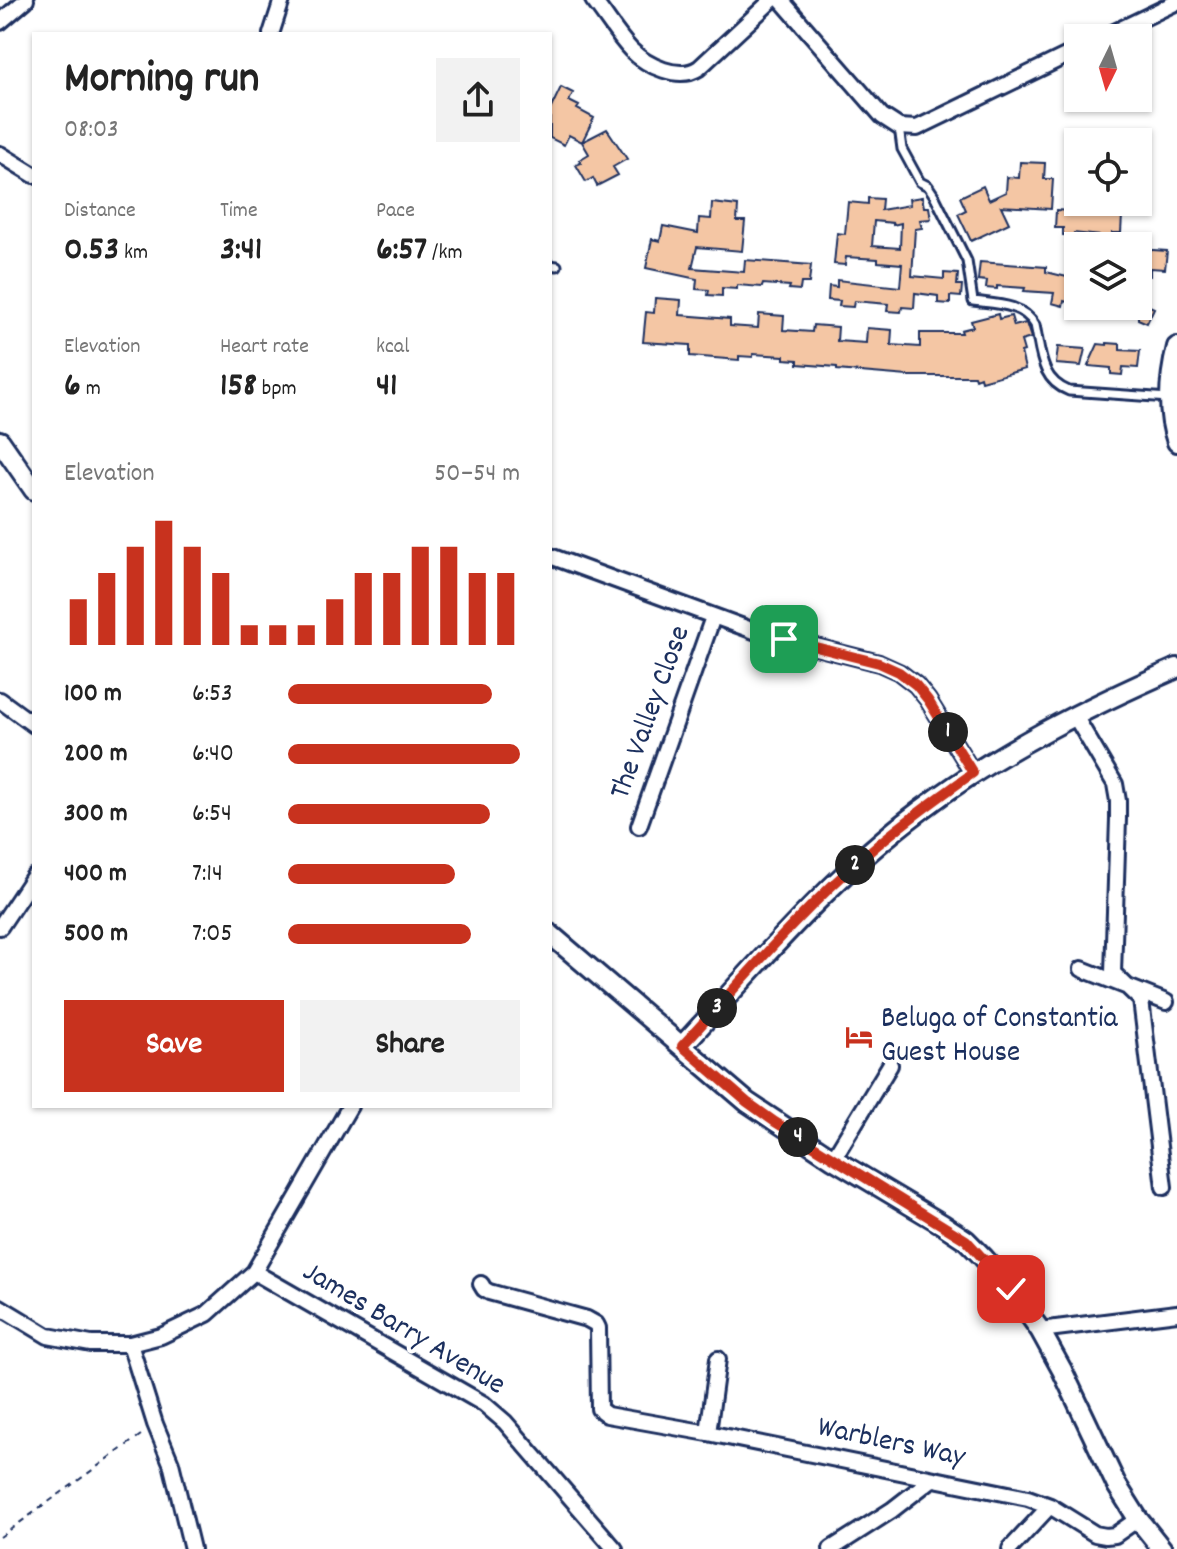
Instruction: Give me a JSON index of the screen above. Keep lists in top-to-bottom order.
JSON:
{
  "streets": {
    "street": ["The Valley Close", "James Barry Avenue", "Warblers Way"]
  },
  "places": {
    "hotel": ["Beluga of Constantia Guest House"]
  },
  "north": "bottom",
  "page": {
    "heading": ["Morning run", "08:03"],
    "stats": [
      ["Distance", "0.53 km"],
      ["Time", "3:41"],
      ["Pace", "6:57 /km"],
      ["Elevation", "6 m"],
      ["Heart rate", "158 bpm"],
      ["kcal", "41"]
    ],
    "chart": ["Elevation", "50–54 m"],
    "list": [
      {
        "name": "100 m",
        "note": "6:53"
      },
      {
        "name": "200 m",
        "note": "6:40"
      },
      {
        "name": "300 m",
        "note": "6:54"
      },
      {
        "name": "400 m",
        "note": "7:14"
      },
      {
        "name": "500 m",
        "note": "7:05"
      }
    ],
    "pins": [
      "1",
      "2",
      "3",
      "4"
    ],
    "buttons": ["Save", "Share"]
  }
}
